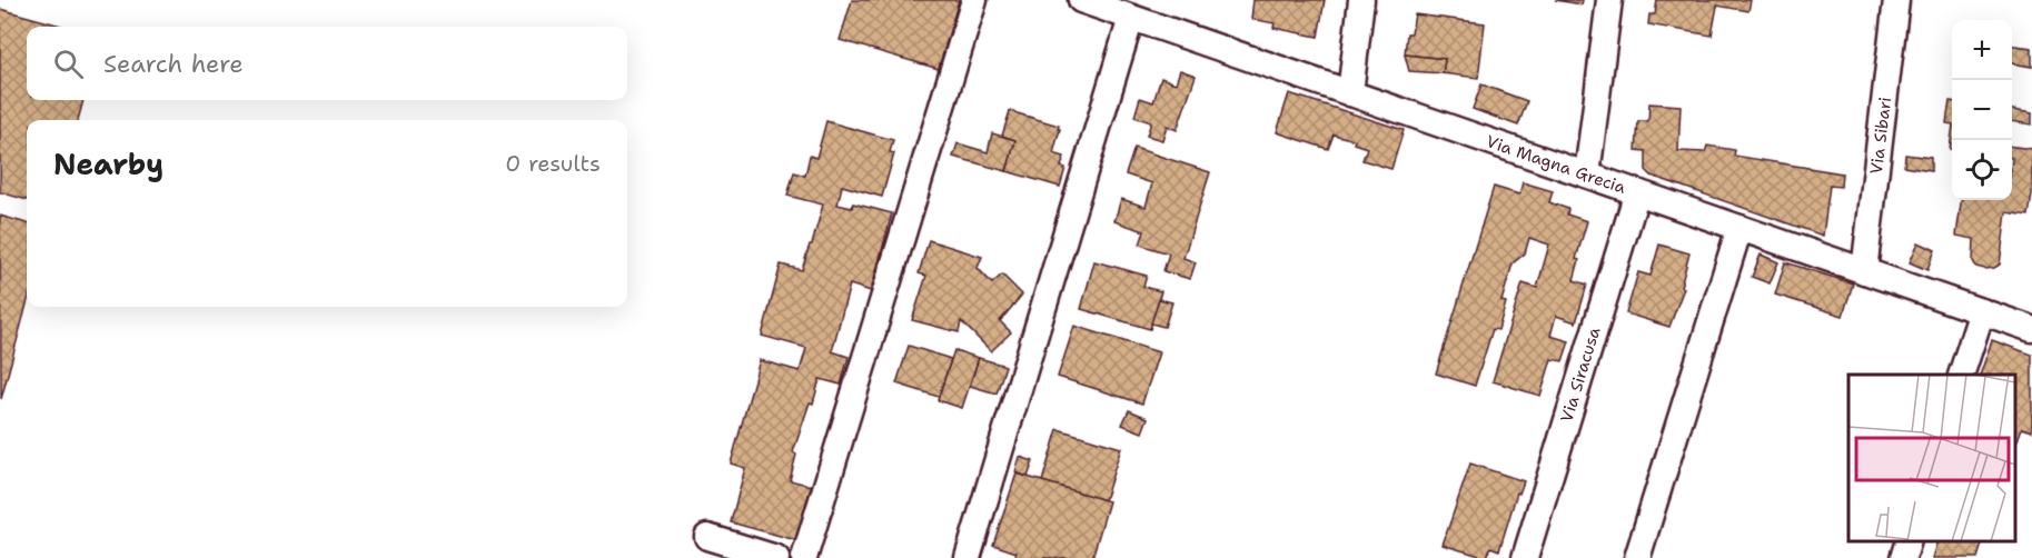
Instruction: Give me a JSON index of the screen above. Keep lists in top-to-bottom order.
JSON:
{
  "streets": {
    "street": ["Via Sibari", "Via Magna Grecia", "Via Siracusa"]
  },
  "crossings": [
    ["Via Sibari", "Via Magna Grecia"],
    ["Via Magna Grecia", "Via Siracusa"]
  ],
  "page": {
    "map_buttons": ["+", "−"],
    "search": "Search here",
    "heading": ["Nearby", "0 results"]
  }
}
